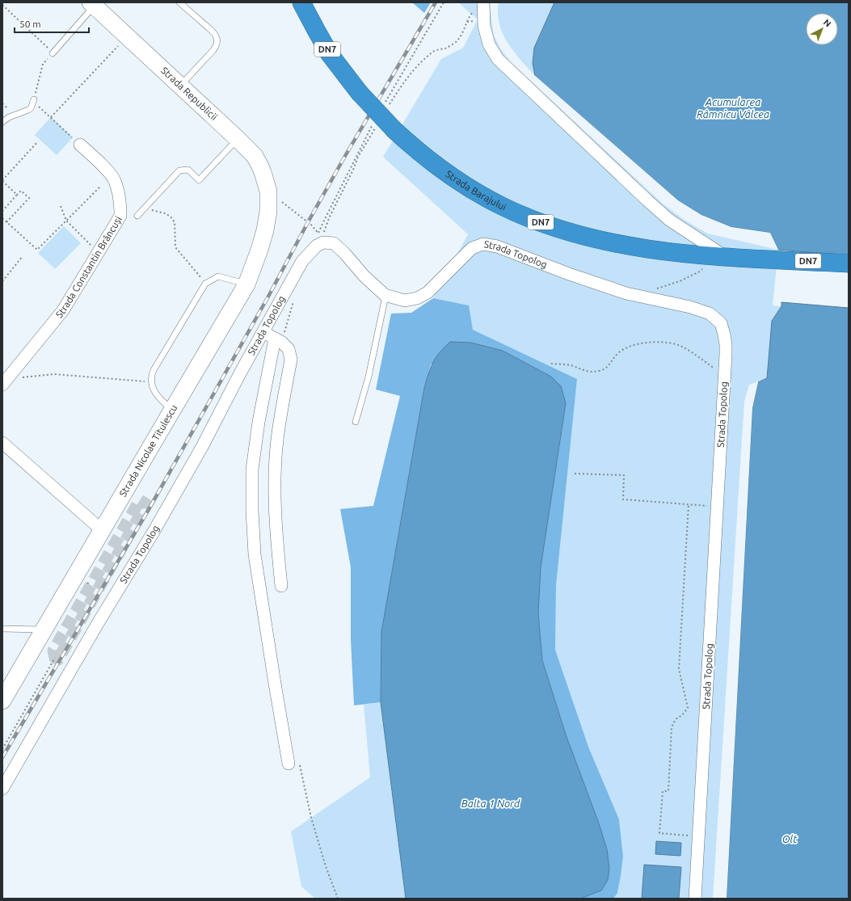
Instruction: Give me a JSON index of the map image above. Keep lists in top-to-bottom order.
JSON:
{
  "streets": {
    "highway": ["DN7", "Strada Barajului"],
    "main road": ["Strada Republicii", "Strada Nicolae Titulescu"],
    "street": ["Strada Topolog", "Strada Constantin Brâncuși"]
  },
  "crossings": [
    ["Strada Republicii", "Strada Nicolae Titulescu"]
  ],
  "water": ["Acumularea Râmnicu Vâlcea", "Balta 1 Nord", "Olt"],
  "scale_bar": "50 m",
  "north": "top right"
}
